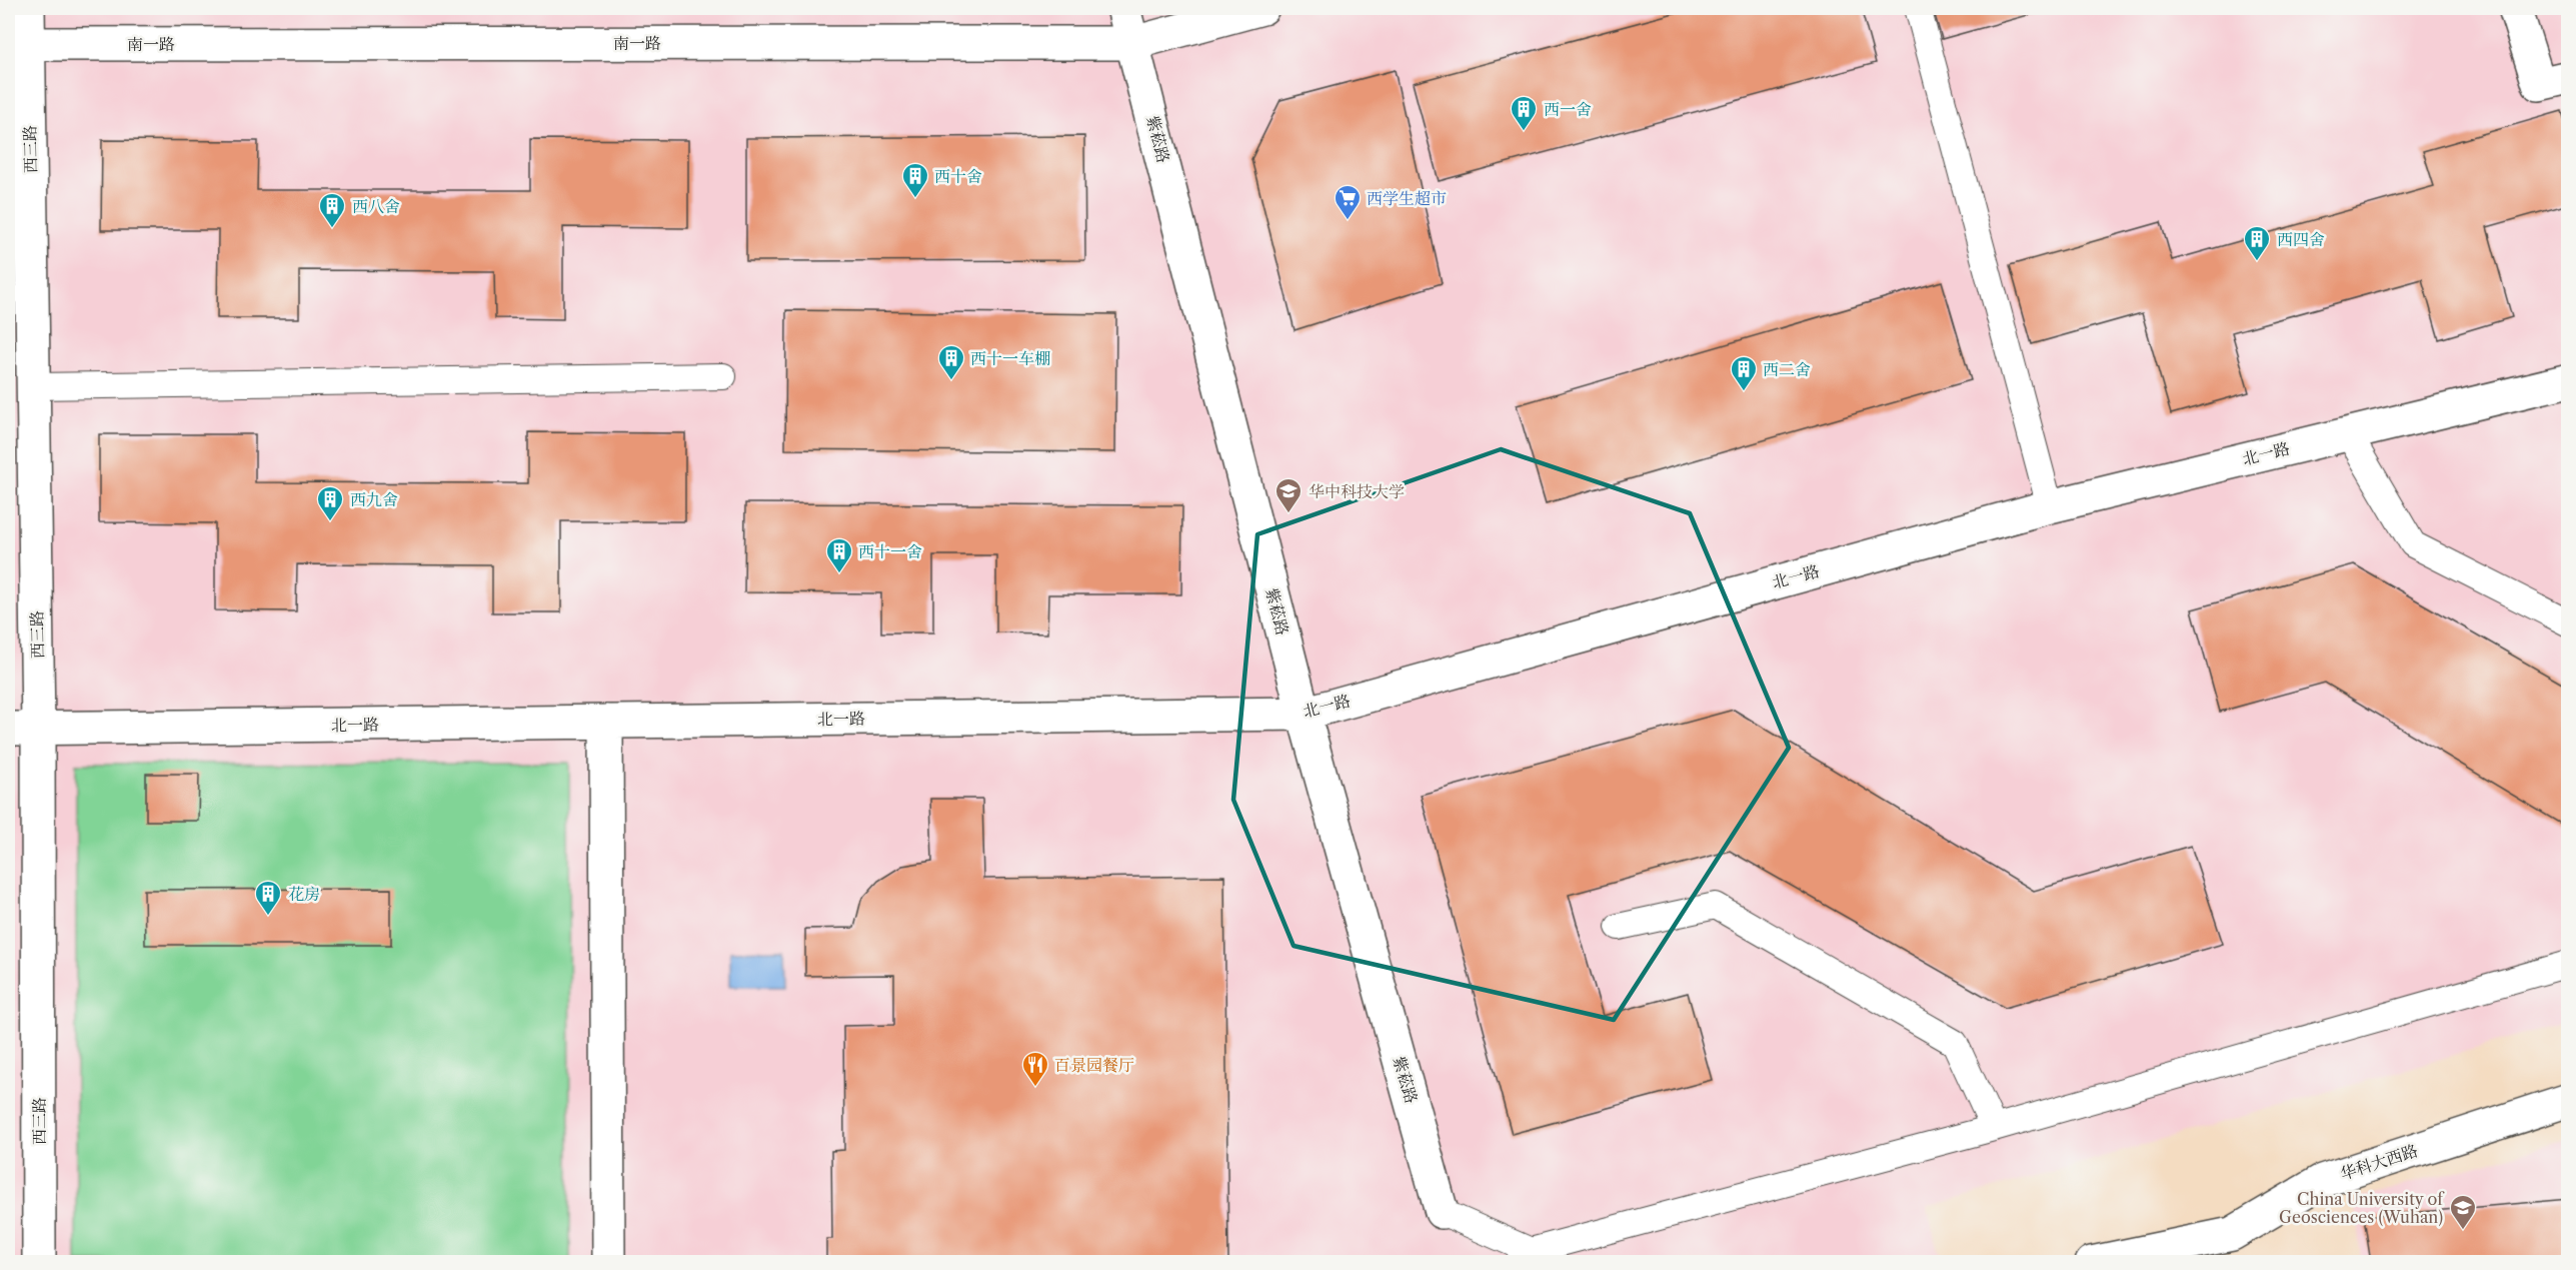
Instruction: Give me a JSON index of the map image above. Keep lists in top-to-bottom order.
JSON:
{
  "streets": {
    "street": [
      "南一路",
      "紫菘路",
      "西三路",
      "北一路",
      "华科大西路"
    ]
  },
  "crossings": [
    ["南一路", "紫菘路"],
    ["南一路", "西三路"],
    ["紫菘路", "北一路"],
    ["西三路", "北一路"]
  ],
  "places": {
    "building": [
      "西一舍",
      "西十舍",
      "西八舍",
      "西四舍",
      "西十一车棚",
      "西二舍",
      "西九舍",
      "西十一舍",
      "花房"
    ],
    "supermarket": ["西学生超市"],
    "school or university": ["华中科技大学", "China University of Geosciences (Wuhan)"],
    "restaurant": ["百景园餐厅"]
  }
}
